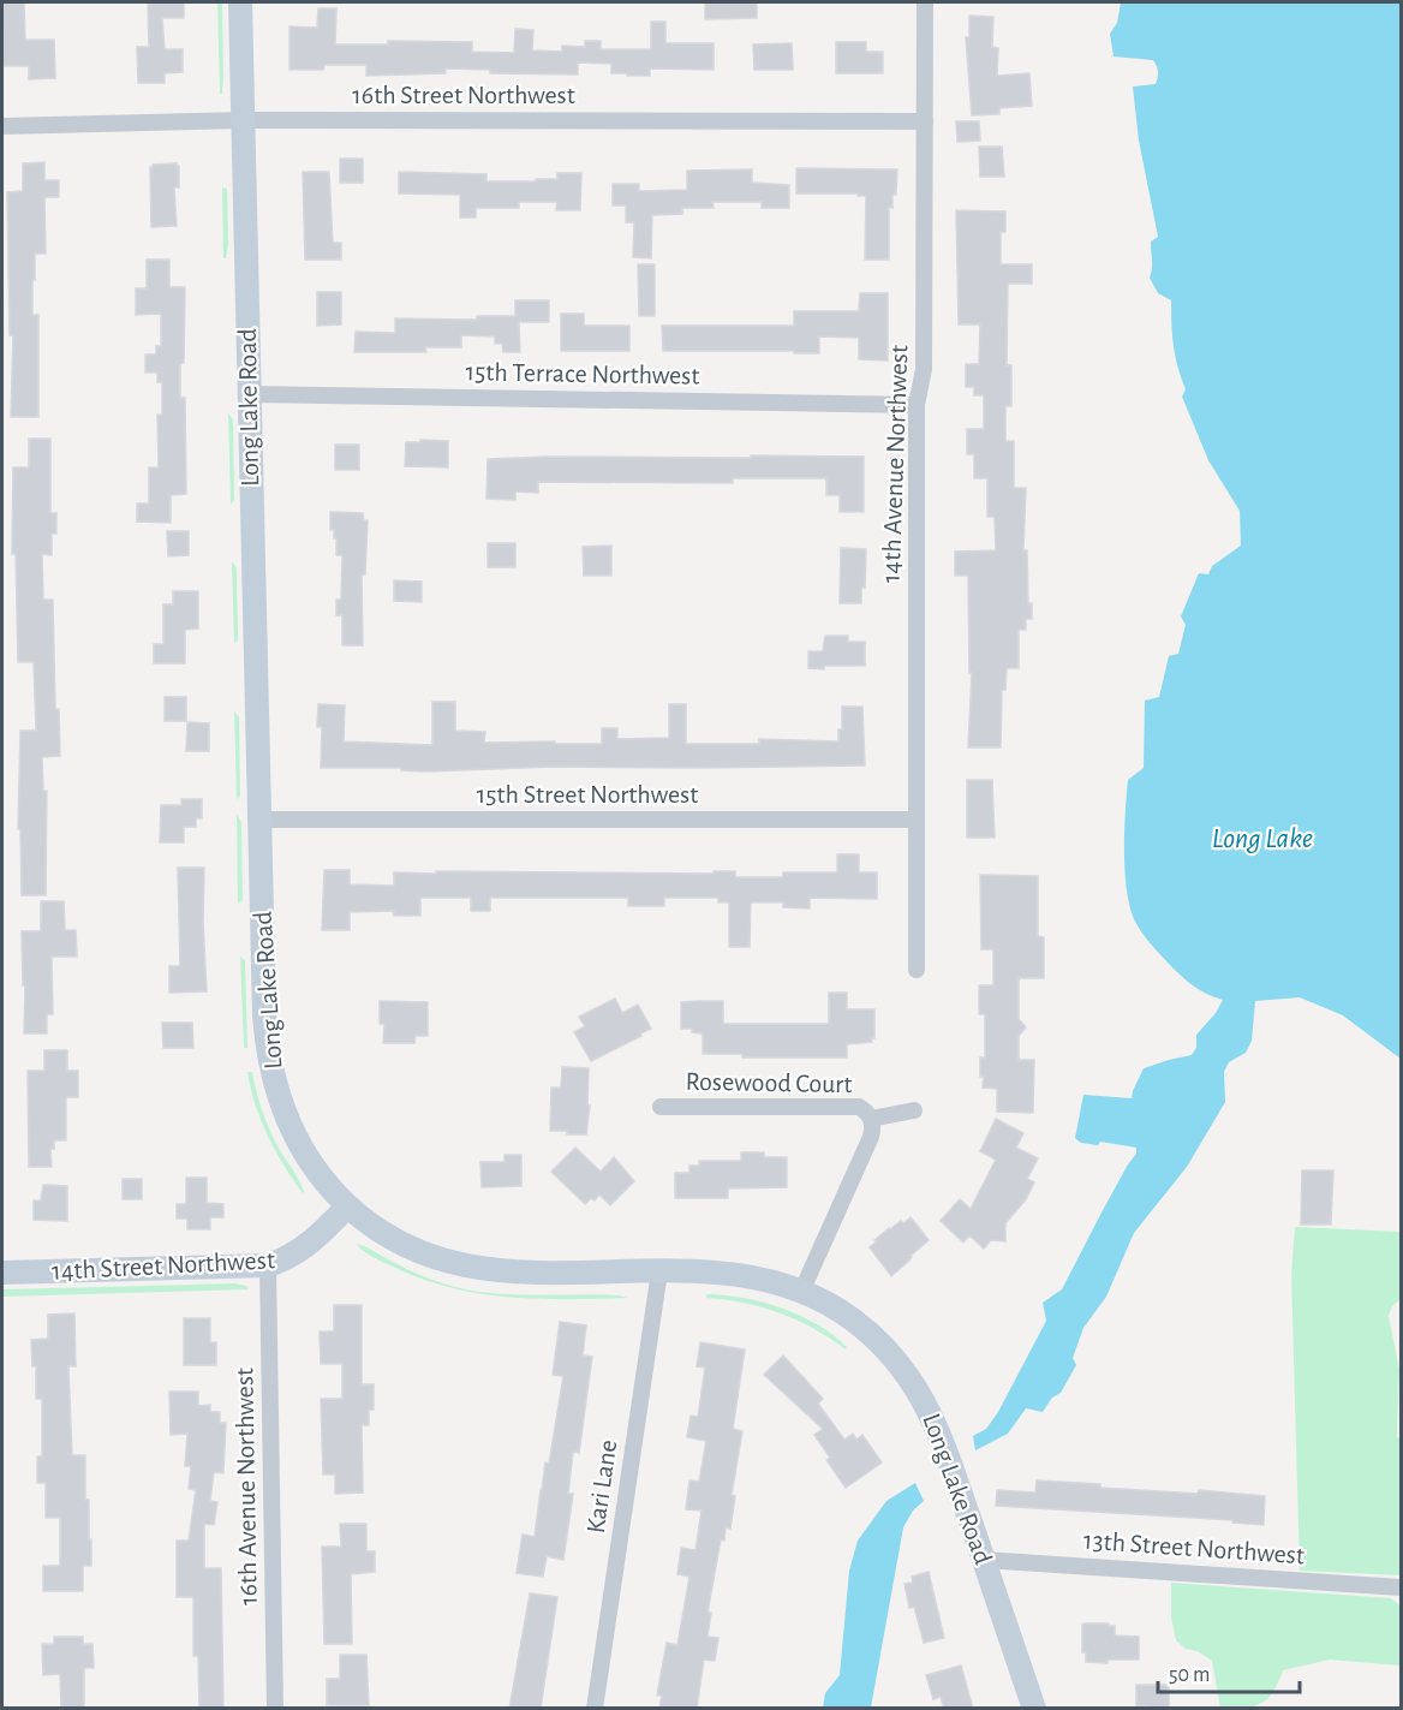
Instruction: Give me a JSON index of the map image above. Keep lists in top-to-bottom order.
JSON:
{
  "streets": {
    "street": [
      "16th Street Northwest",
      "15th Terrace Northwest",
      "Long Lake Road",
      "14th Avenue Northwest",
      "15th Street Northwest",
      "Rosewood Court",
      "14th Street Northwest",
      "16th Avenue Northwest",
      "Kari Lane",
      "13th Street Northwest"
    ]
  },
  "crossings": [
    ["16th Street Northwest", "Long Lake Road"],
    ["16th Street Northwest", "14th Avenue Northwest"],
    ["15th Terrace Northwest", "Long Lake Road"],
    ["15th Terrace Northwest", "14th Avenue Northwest"],
    ["Long Lake Road", "15th Street Northwest"],
    ["Long Lake Road", "Rosewood Court"],
    ["Long Lake Road", "14th Street Northwest"],
    ["Long Lake Road", "Kari Lane"],
    ["Long Lake Road", "13th Street Northwest"],
    ["14th Avenue Northwest", "15th Street Northwest"],
    ["14th Street Northwest", "16th Avenue Northwest"]
  ],
  "water": ["Long Lake"],
  "scale_bar": "50 m"
}
